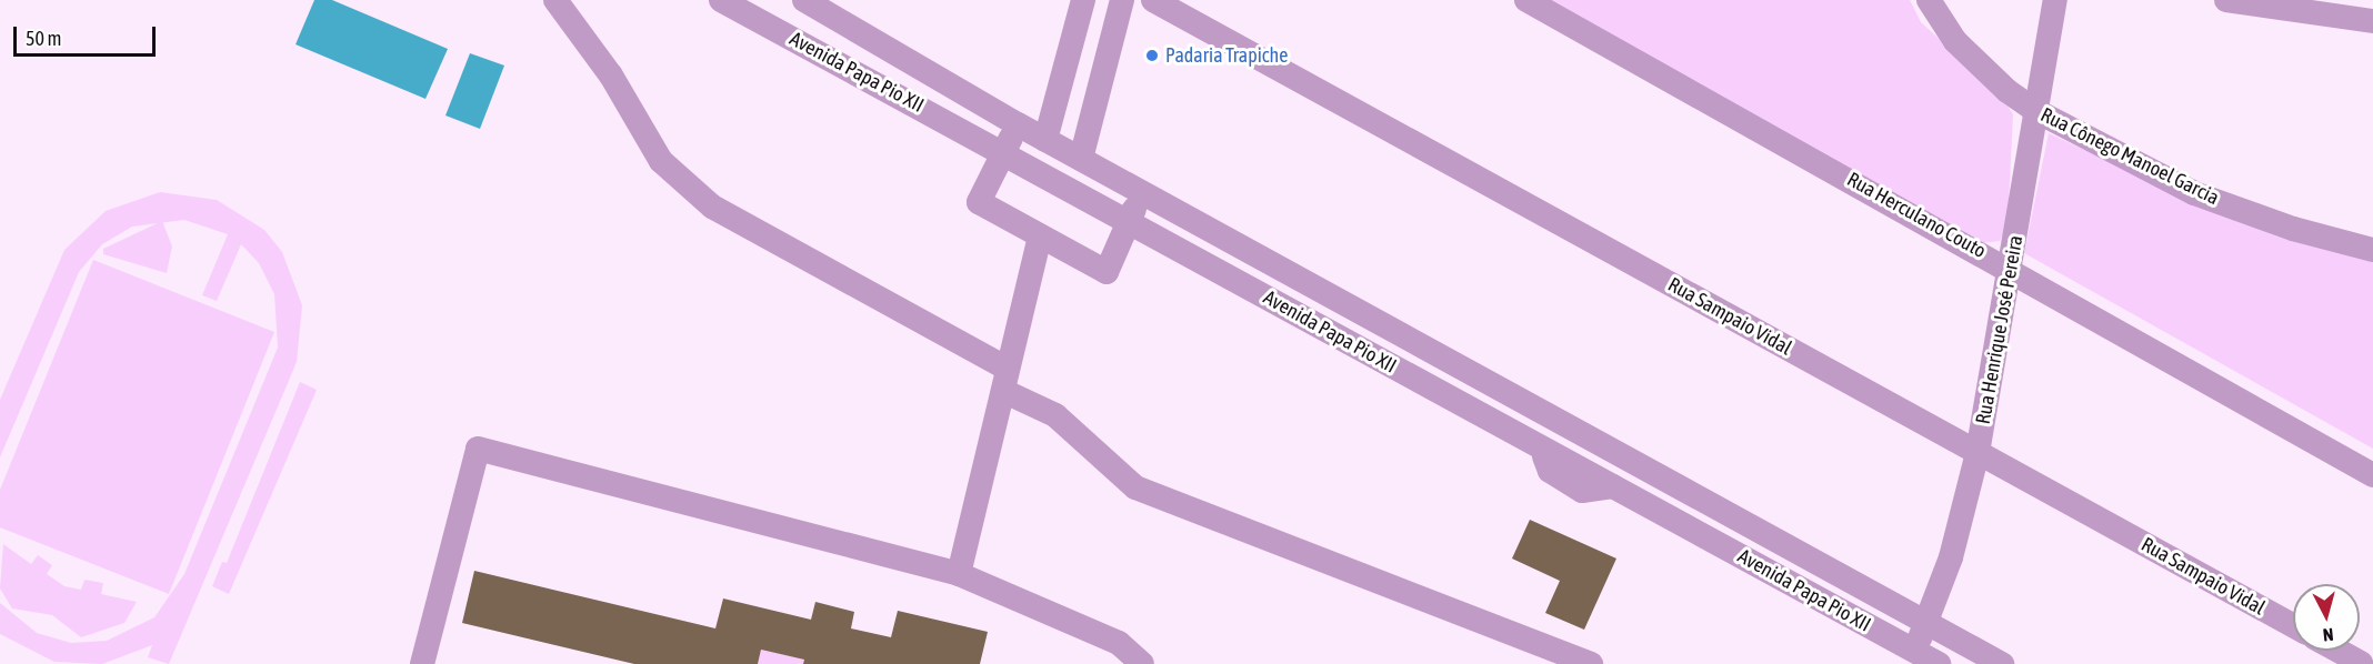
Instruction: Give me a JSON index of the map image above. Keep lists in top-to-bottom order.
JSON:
{
  "streets": {
    "street": [
      "Avenida Papa Pio XII",
      "Rua Cônego Manoel Garcia",
      "Rua Herculano Couto",
      "Rua Sampaio Vidal",
      "Rua Henrique José Pereira"
    ]
  },
  "crossings": [
    ["Avenida Papa Pio XII", "Rua Henrique José Pereira"],
    ["Rua Cônego Manoel Garcia", "Rua Henrique José Pereira"],
    ["Rua Herculano Couto", "Rua Henrique José Pereira"],
    ["Rua Sampaio Vidal", "Rua Henrique José Pereira"]
  ],
  "places": ["Padaria Trapiche"],
  "scale_bar": "50 m",
  "north": "bottom"
}
